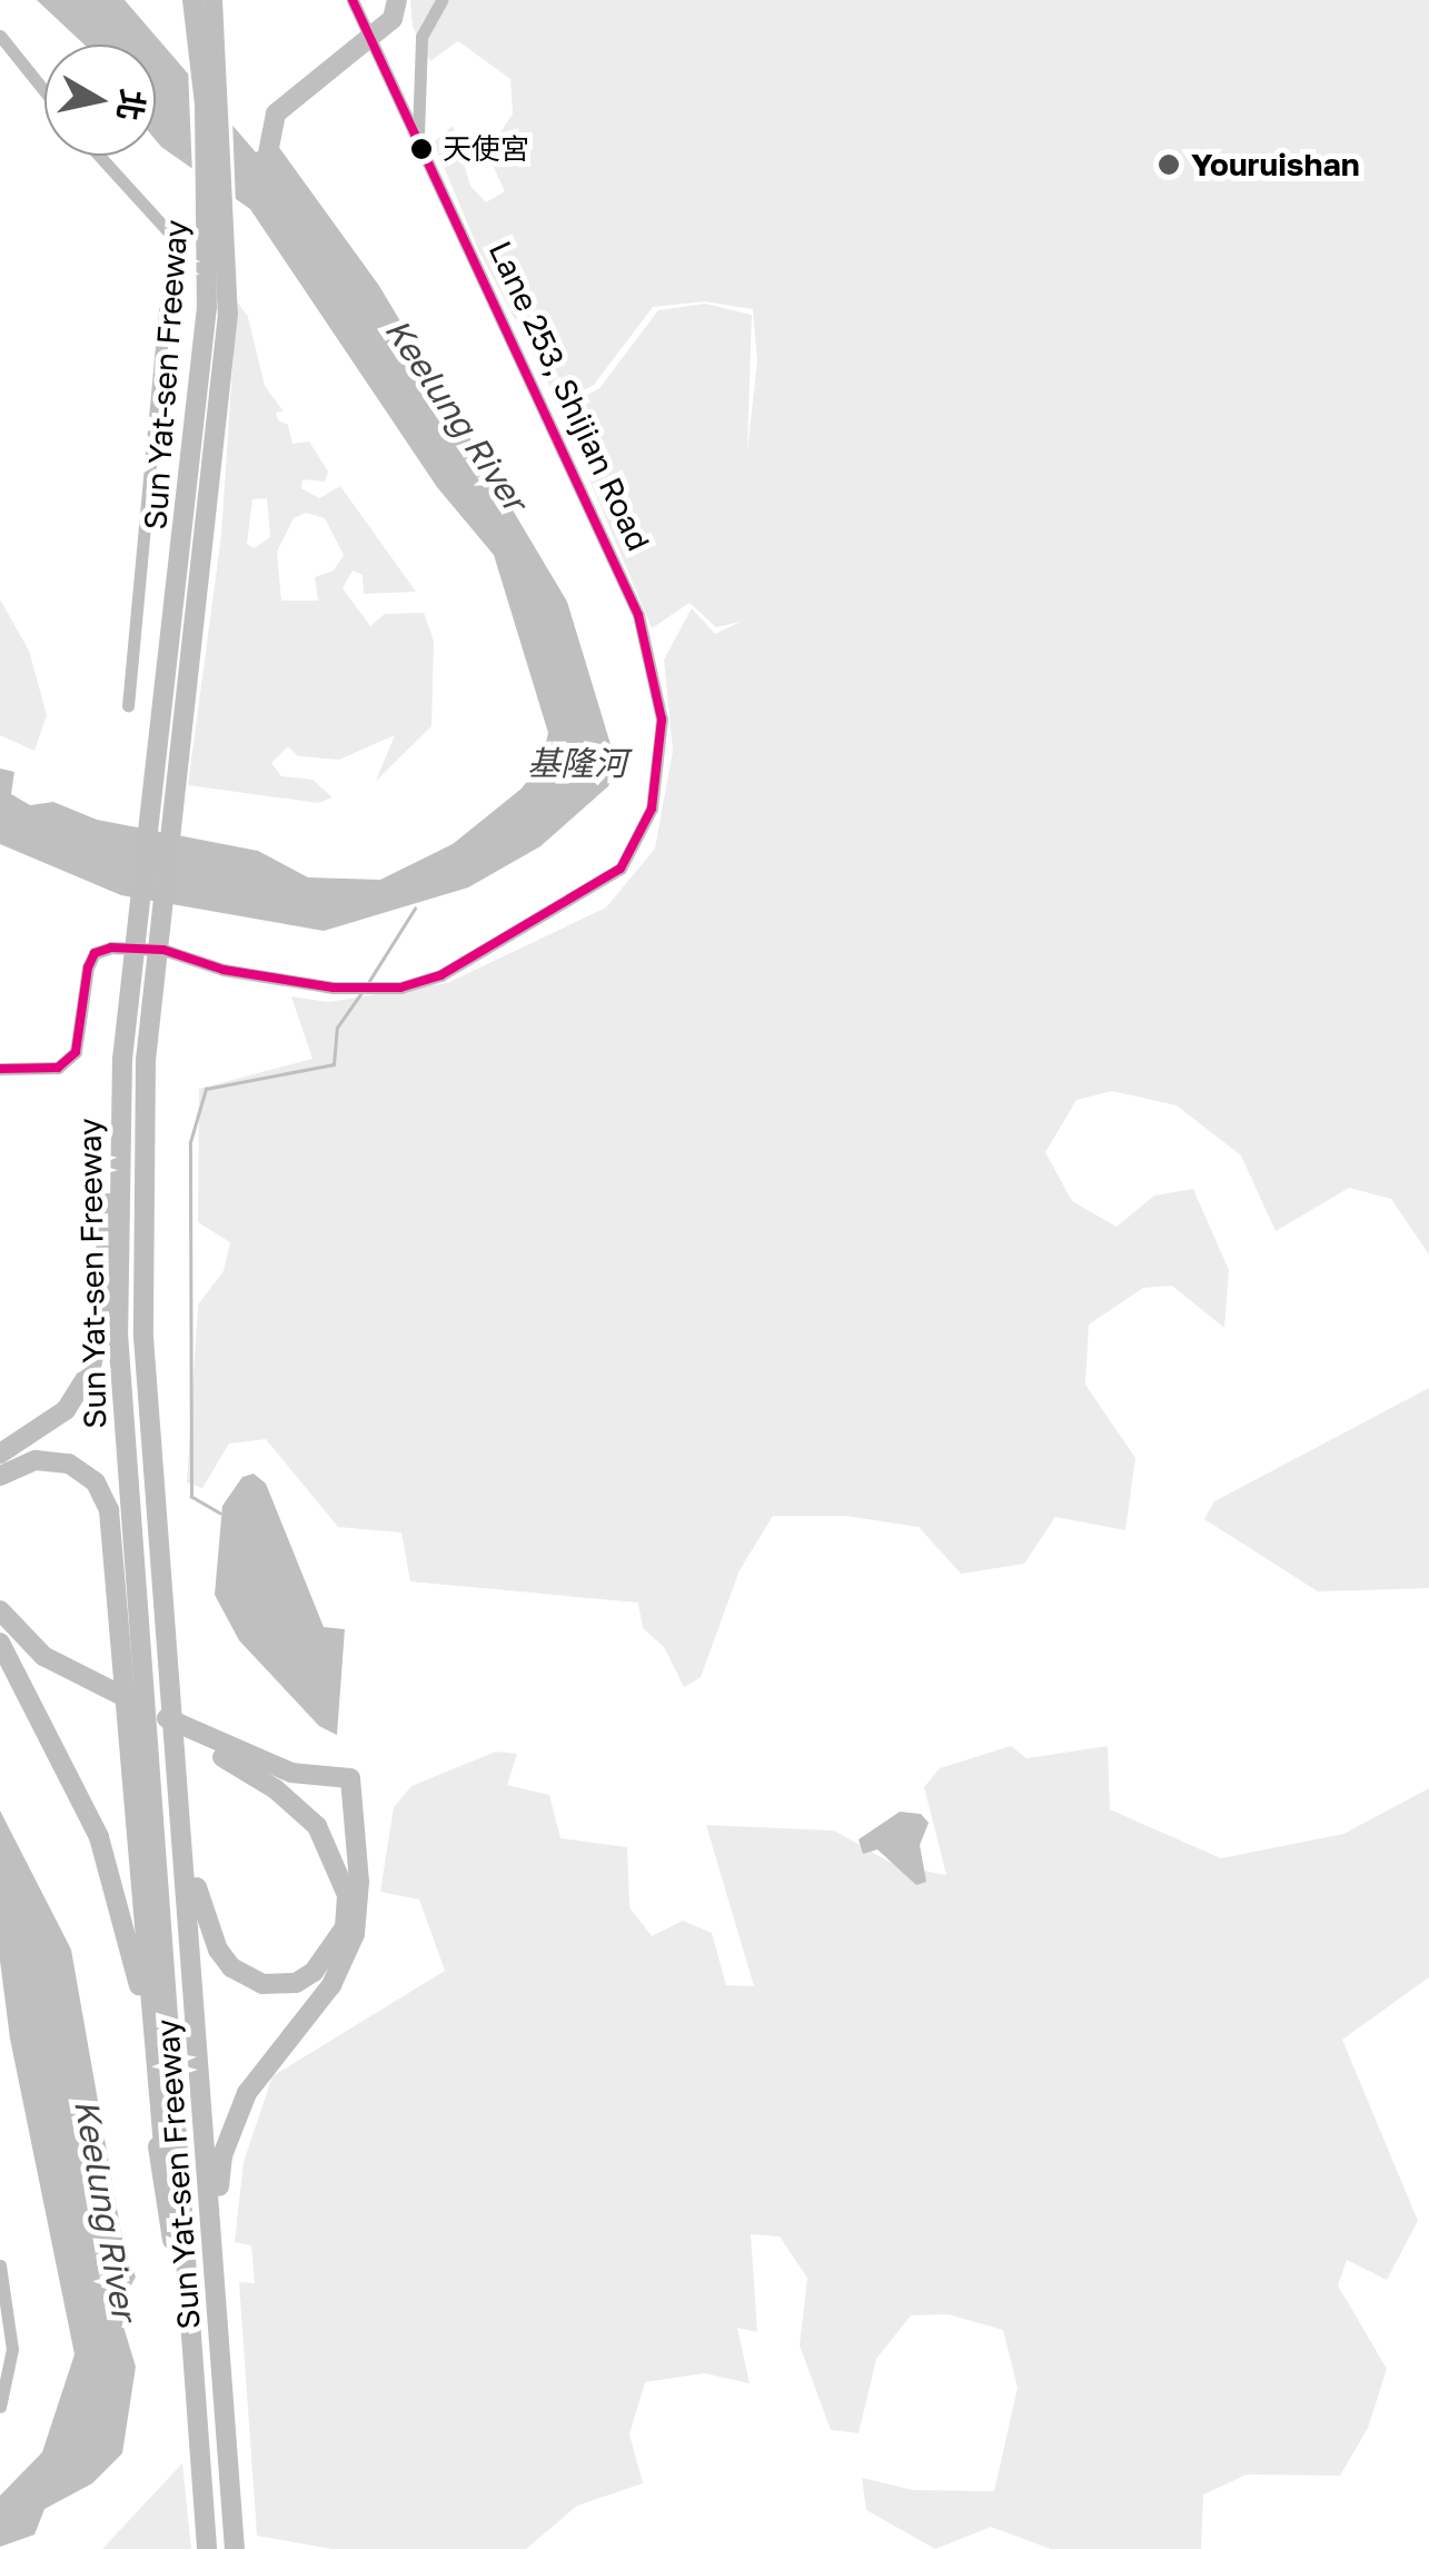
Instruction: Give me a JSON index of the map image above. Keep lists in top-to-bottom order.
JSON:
{
  "streets": {
    "highway": ["Sun Yat-sen Freeway"],
    "street": ["Lane 253, Shijian Road"]
  },
  "water": ["Keelung River", "基隆河"],
  "places": ["天使宮", "Youruishan"],
  "north": "right"
}
